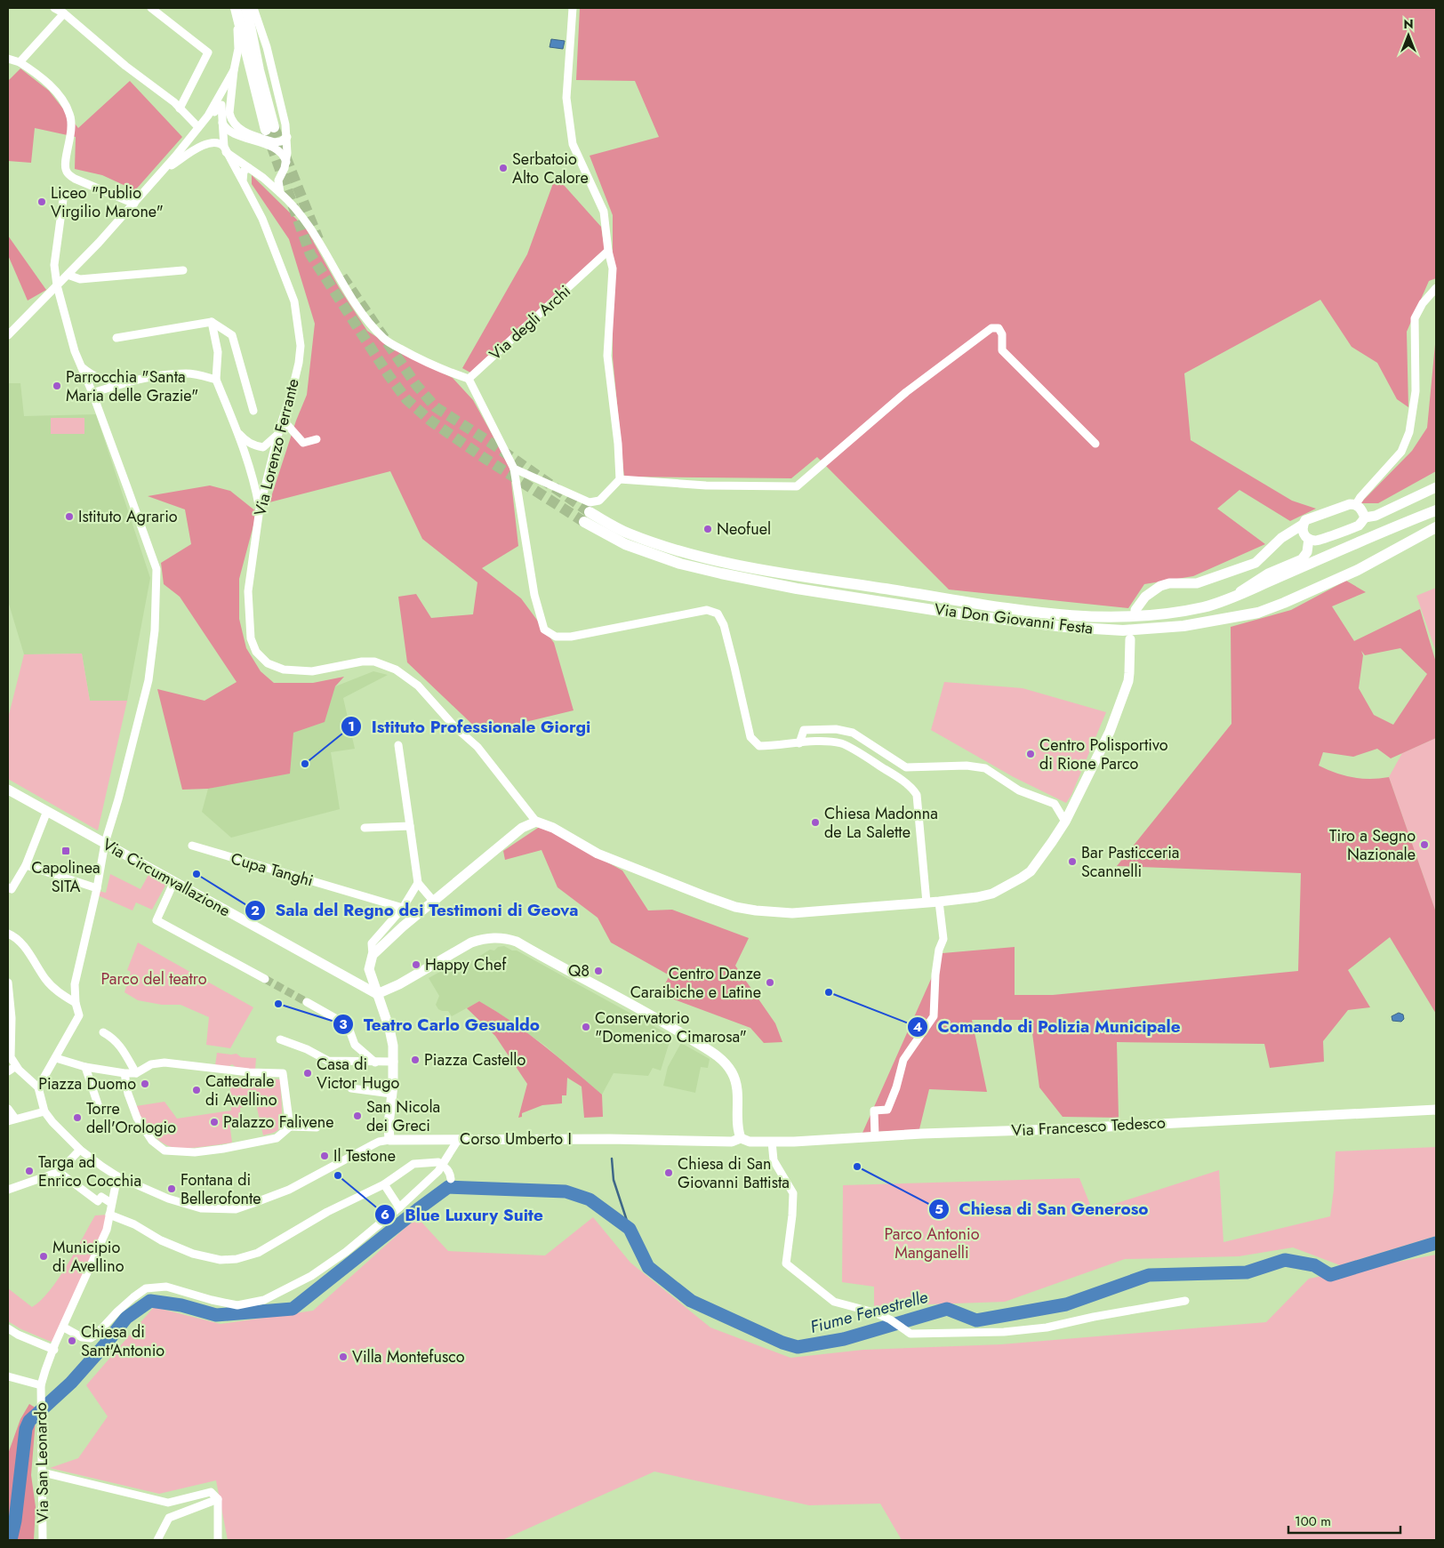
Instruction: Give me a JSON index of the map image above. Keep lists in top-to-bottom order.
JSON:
{
  "streets": {
    "main road": ["Via Don Giovanni Festa"],
    "street": [
      "Via degli Archi",
      "Via Lorenzo Ferrante",
      "Cupa Tanghi",
      "Via Circumvallazione",
      "Via Francesco Tedesco",
      "Corso Umberto I",
      "Via San Leonardo"
    ]
  },
  "crossings": [
    ["Via Francesco Tedesco", "Corso Umberto I"],
    ["Corso Umberto I", "Via San Leonardo"]
  ],
  "water": ["Fiume Fenestrelle"],
  "parks": ["Parco del teatro", "Parco Antonio Manganelli"],
  "places": {
    "other": [
      "Serbatoio Alto Calore",
      "Liceo \"Publio Virgilio Marone\"",
      "Parrocchia \"Santa Maria delle Grazie\"",
      "Istituto Agrario",
      "Neofuel",
      "Centro Polisportivo di Rione Parco",
      "Istituto Professionale Giorgi",
      "Chiesa Madonna de La Salette",
      "Tiro a Segno Nazionale",
      "Bar Pasticceria Scannelli",
      "Sala del Regno dei Testimoni di Geova",
      "Happy Chef",
      "Q8",
      "Centro Danze Caraibiche e Latine",
      "Comando di Polizia Municipale",
      "Teatro Carlo Gesualdo",
      "Conservatorio \"Domenico Cimarosa\"",
      "Piazza Castello",
      "Casa di Victor Hugo",
      "Piazza Duomo",
      "Cattedrale di Avellino",
      "San Nicola dei Greci",
      "Torre dell'Orologio",
      "Palazzo Falivene",
      "Il Testone",
      "Chiesa di San Generoso",
      "Targa ad Enrico Cocchia",
      "Chiesa di San Giovanni Battista",
      "Blue Luxury Suite",
      "Fontana di Bellerofonte",
      "Municipio di Avellino",
      "Chiesa di Sant'Antonio",
      "Villa Montefusco"
    ],
    "transit": ["Capolinea SITA"]
  },
  "scale_bar": "100 m",
  "north": "top"
}
